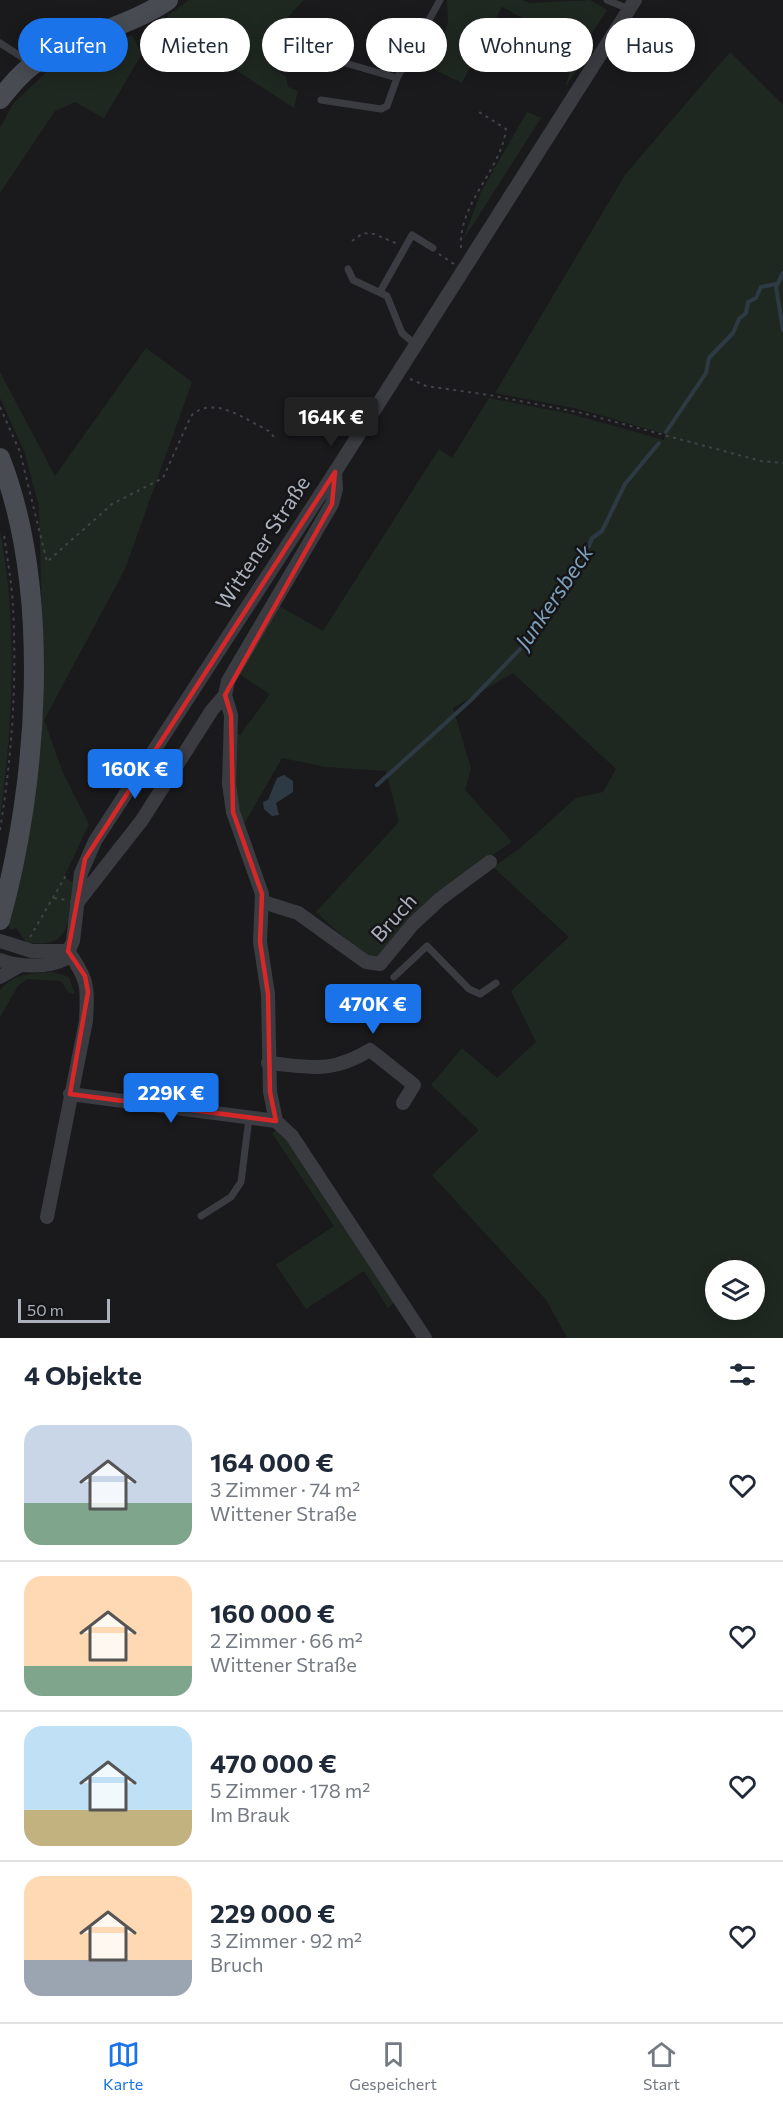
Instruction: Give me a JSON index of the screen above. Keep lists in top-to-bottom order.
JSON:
{
  "streets": {
    "street": ["Wittener Straße", "Bruch"]
  },
  "water": ["Junkersbeck"],
  "scale_bar": "50 m",
  "page": {
    "chip": [
      "Kaufen",
      "Mieten",
      "Filter",
      "Neu",
      "Wohnung",
      "Haus"
    ],
    "price": [
      "164K €",
      "160K €",
      "470K €",
      "229K €"
    ],
    "scale": "50 m",
    "heading": "4 Objekte",
    "list": [
      {
        "name": "164 000 €",
        "note": "3 Zimmer · 74 m² · Wittener Straße"
      },
      {
        "name": "160 000 €",
        "note": "2 Zimmer · 66 m² · Wittener Straße"
      },
      {
        "name": "470 000 €",
        "note": "5 Zimmer · 178 m² · Im Brauk"
      },
      {
        "name": "229 000 €",
        "note": "3 Zimmer · 92 m² · Bruch"
      }
    ],
    "tabs": ["Karte", "Gespeichert", "Start"]
  }
}
